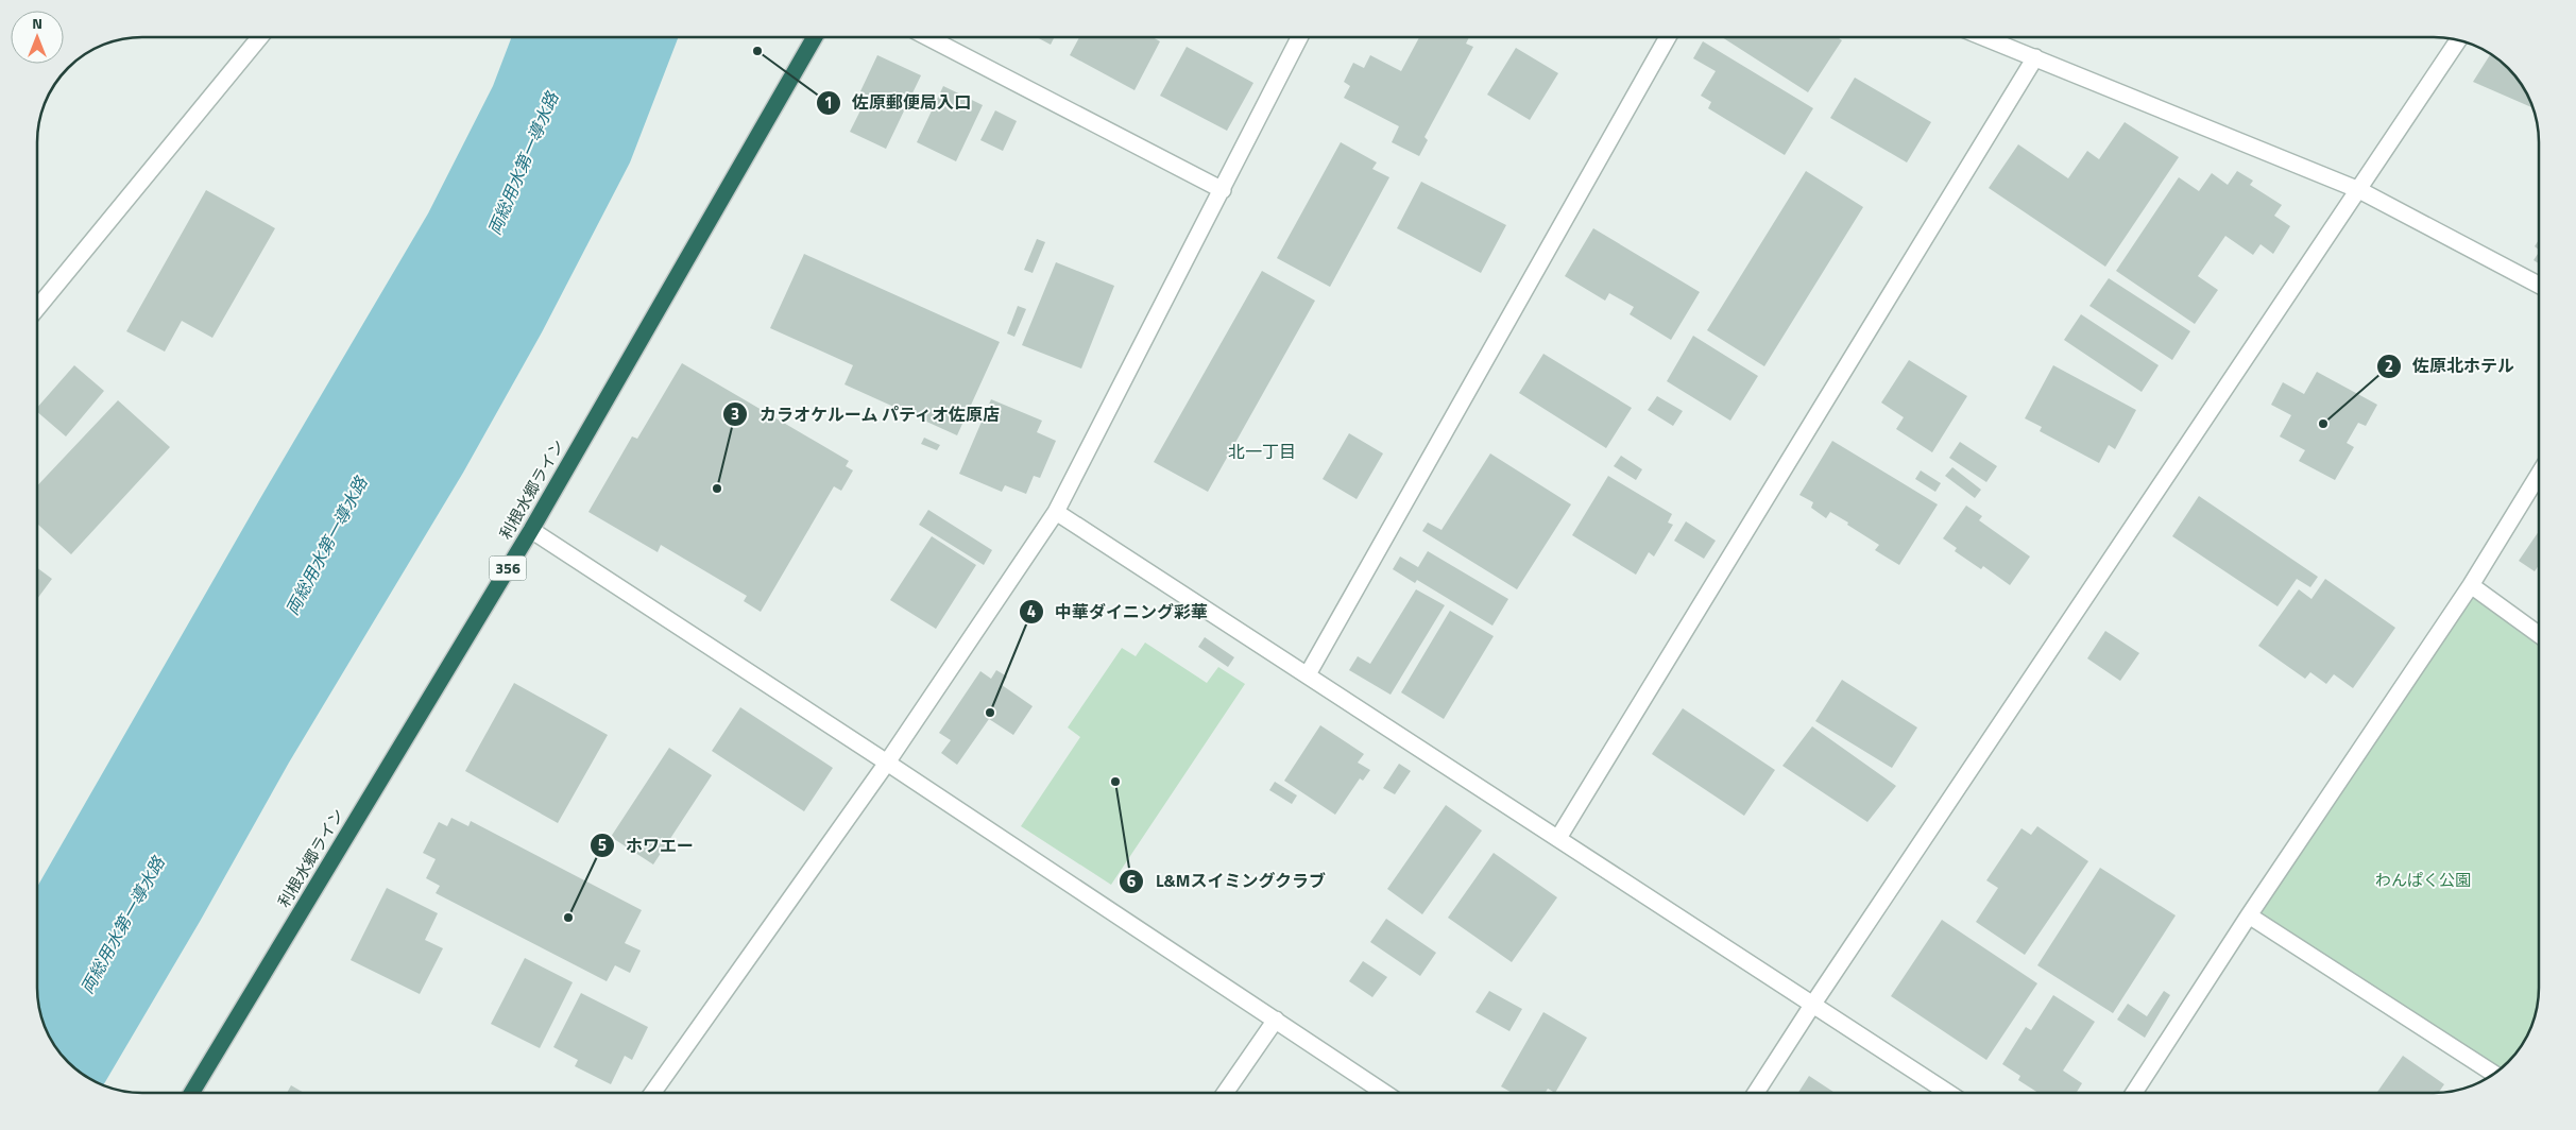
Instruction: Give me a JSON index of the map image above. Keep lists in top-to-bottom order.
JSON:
{
  "streets": {
    "highway": ["利根水郷ライン", "356"]
  },
  "districts": ["北一丁目"],
  "water": ["両総用水第一導水路"],
  "parks": ["わんぱく公園"],
  "places": [
    "佐原郵便局入口",
    "佐原北ホテル",
    "カラオケルーム パティオ佐原店",
    "中華ダイニング彩華",
    "L&Mスイミングクラブ",
    "ホワエー"
  ],
  "north": "top"
}
